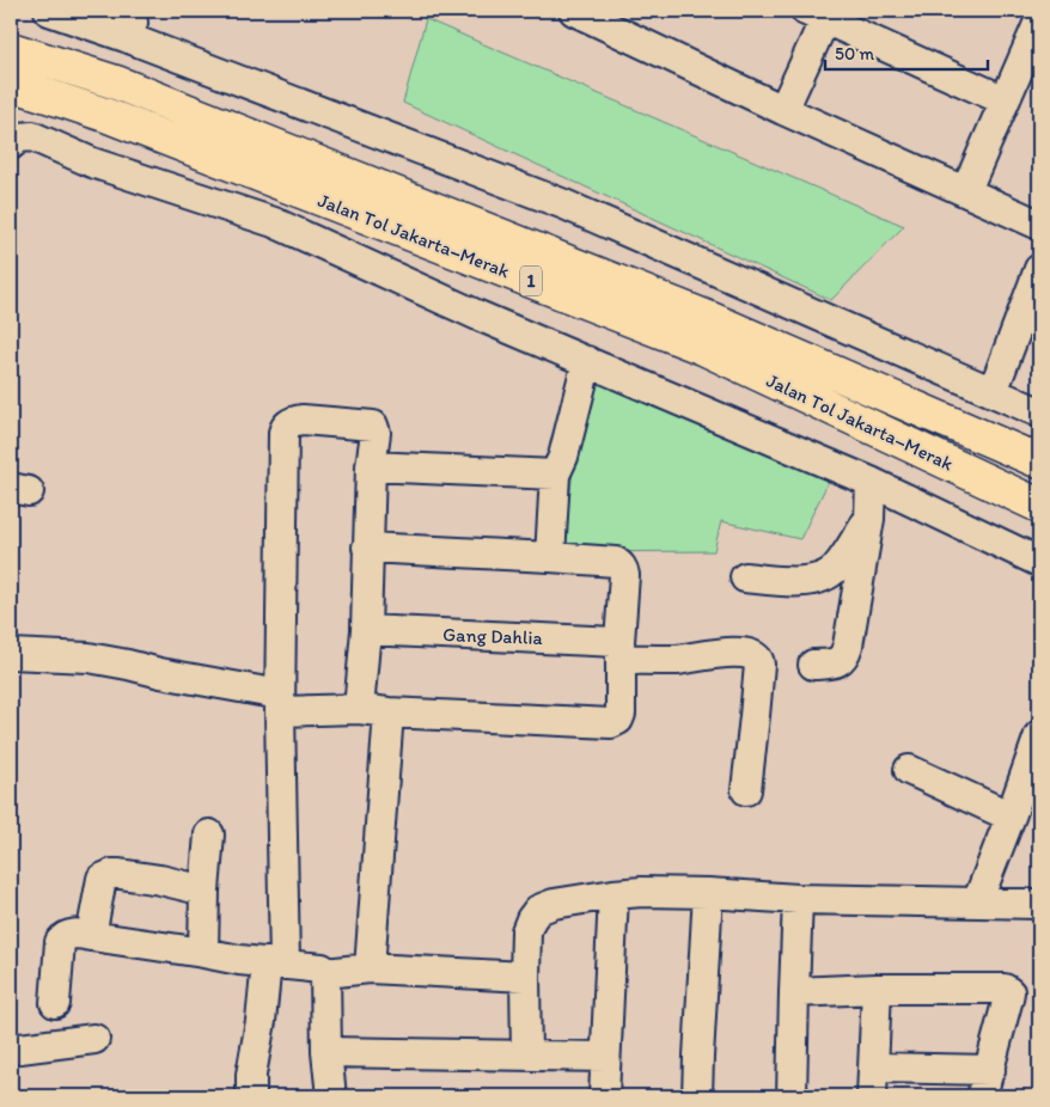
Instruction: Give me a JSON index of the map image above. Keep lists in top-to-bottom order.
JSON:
{
  "streets": {
    "highway": ["Jalan Tol Jakarta–Merak", "1"],
    "street": ["Gang Dahlia"]
  },
  "scale_bar": "50 m"
}
